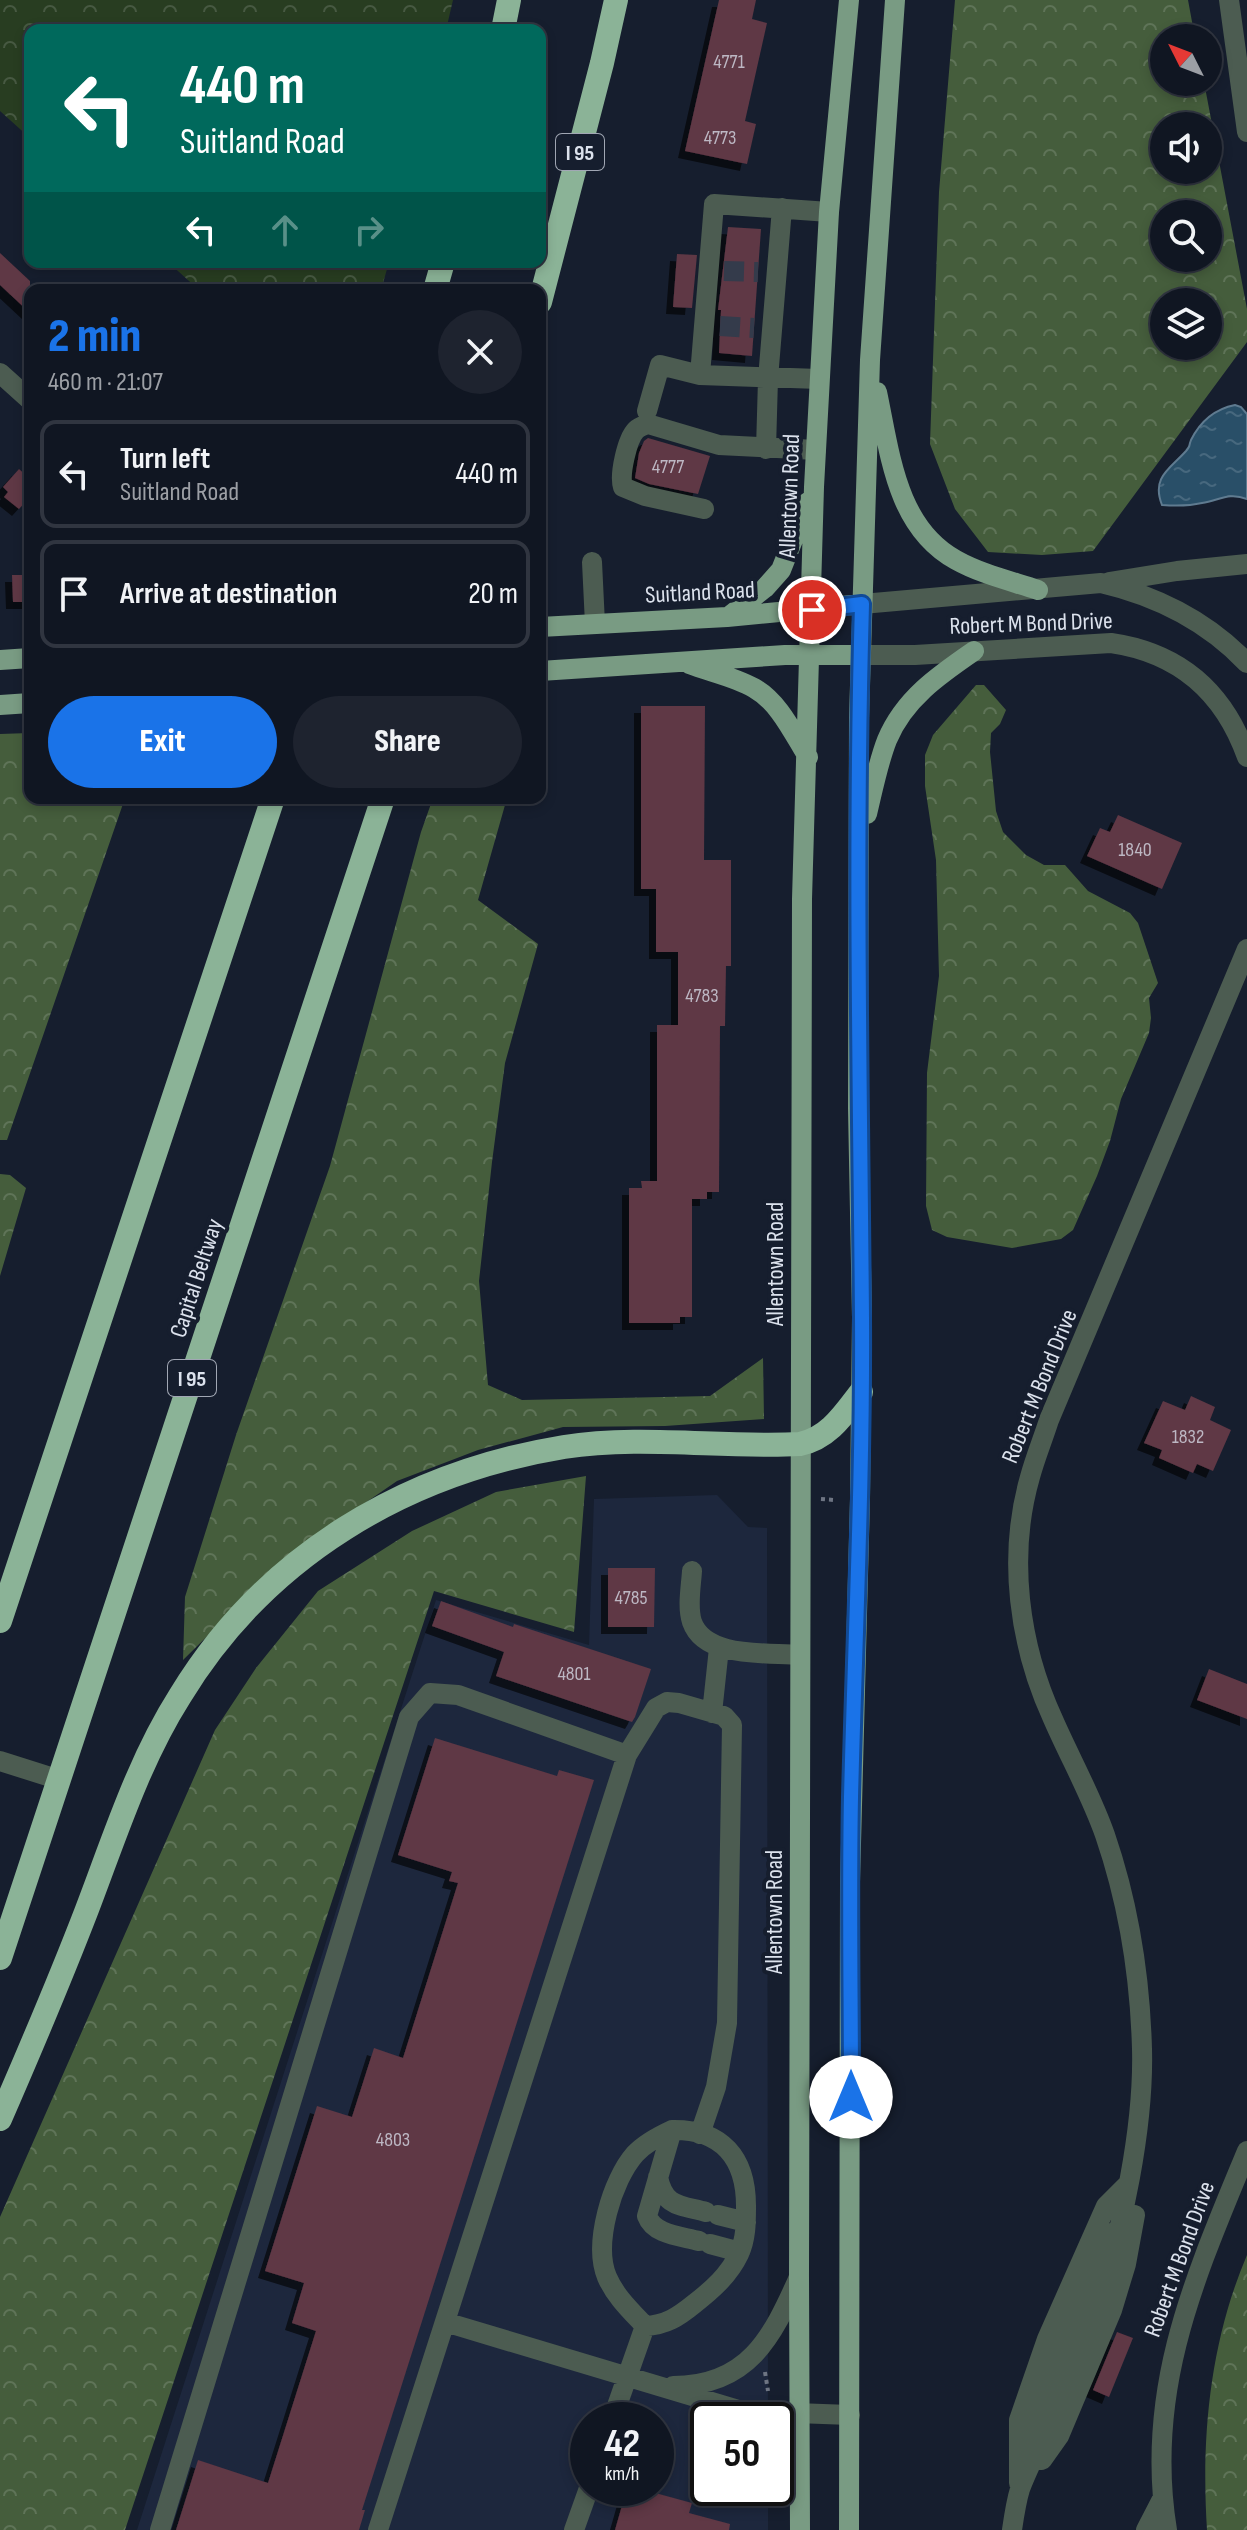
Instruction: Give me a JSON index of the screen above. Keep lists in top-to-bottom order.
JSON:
{
  "streets": {
    "highway": ["I 95", "Capital Beltway"],
    "main road": ["Allentown Road", "Suitland Road"],
    "street": ["Robert M Bond Drive"]
  },
  "crossings": [
    ["Allentown Road", "Suitland Road"],
    ["Suitland Road", "Robert M Bond Drive"]
  ],
  "house_numbers": [
    "4771",
    "4773",
    "4777",
    "1840",
    "4783",
    "1832",
    "4785",
    "4801",
    "4803"
  ],
  "north": "top left",
  "page": {
    "turn": ["440 m", "Suitland Road"],
    "heading": ["2 min", "460 m · 21:07"],
    "list": [
      {
        "name": "Turn left",
        "note": "Suitland Road",
        "value": "440 m"
      },
      {
        "name": "Arrive at destination",
        "value": "20 m"
      }
    ],
    "buttons": ["Exit", "Share"],
    "speed": "42 km/h",
    "limit": "50"
  }
}
